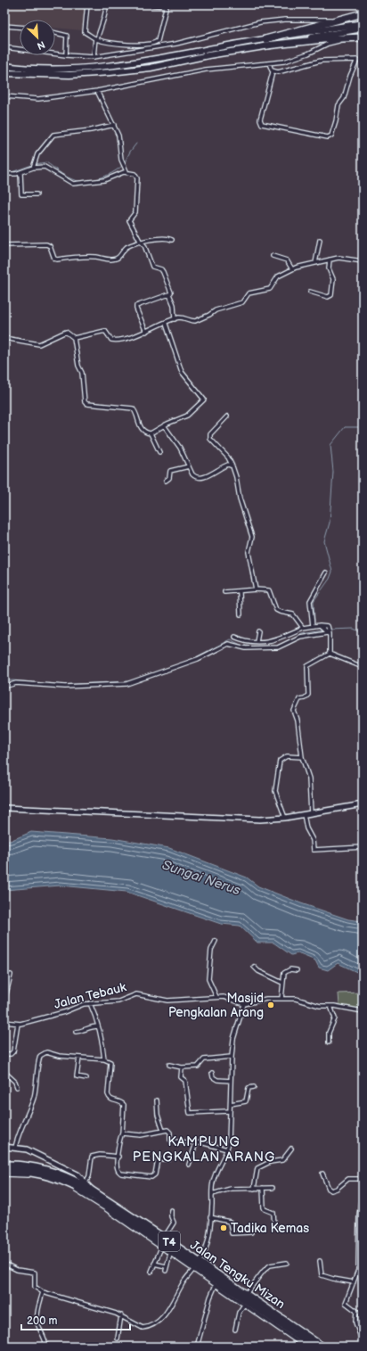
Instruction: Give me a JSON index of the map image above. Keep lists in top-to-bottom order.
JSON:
{
  "streets": {
    "highway": ["T4", "Jalan Tengku Mizan"],
    "street": ["Jalan Tebauk"]
  },
  "districts": ["KAMPUNG PENGKALAN ARANG"],
  "water": ["Sungai Nerus"],
  "places": ["Masjid Pengkalan Arang", "Tadika Kemas"],
  "scale_bar": "200 m",
  "north": "bottom right"
}
